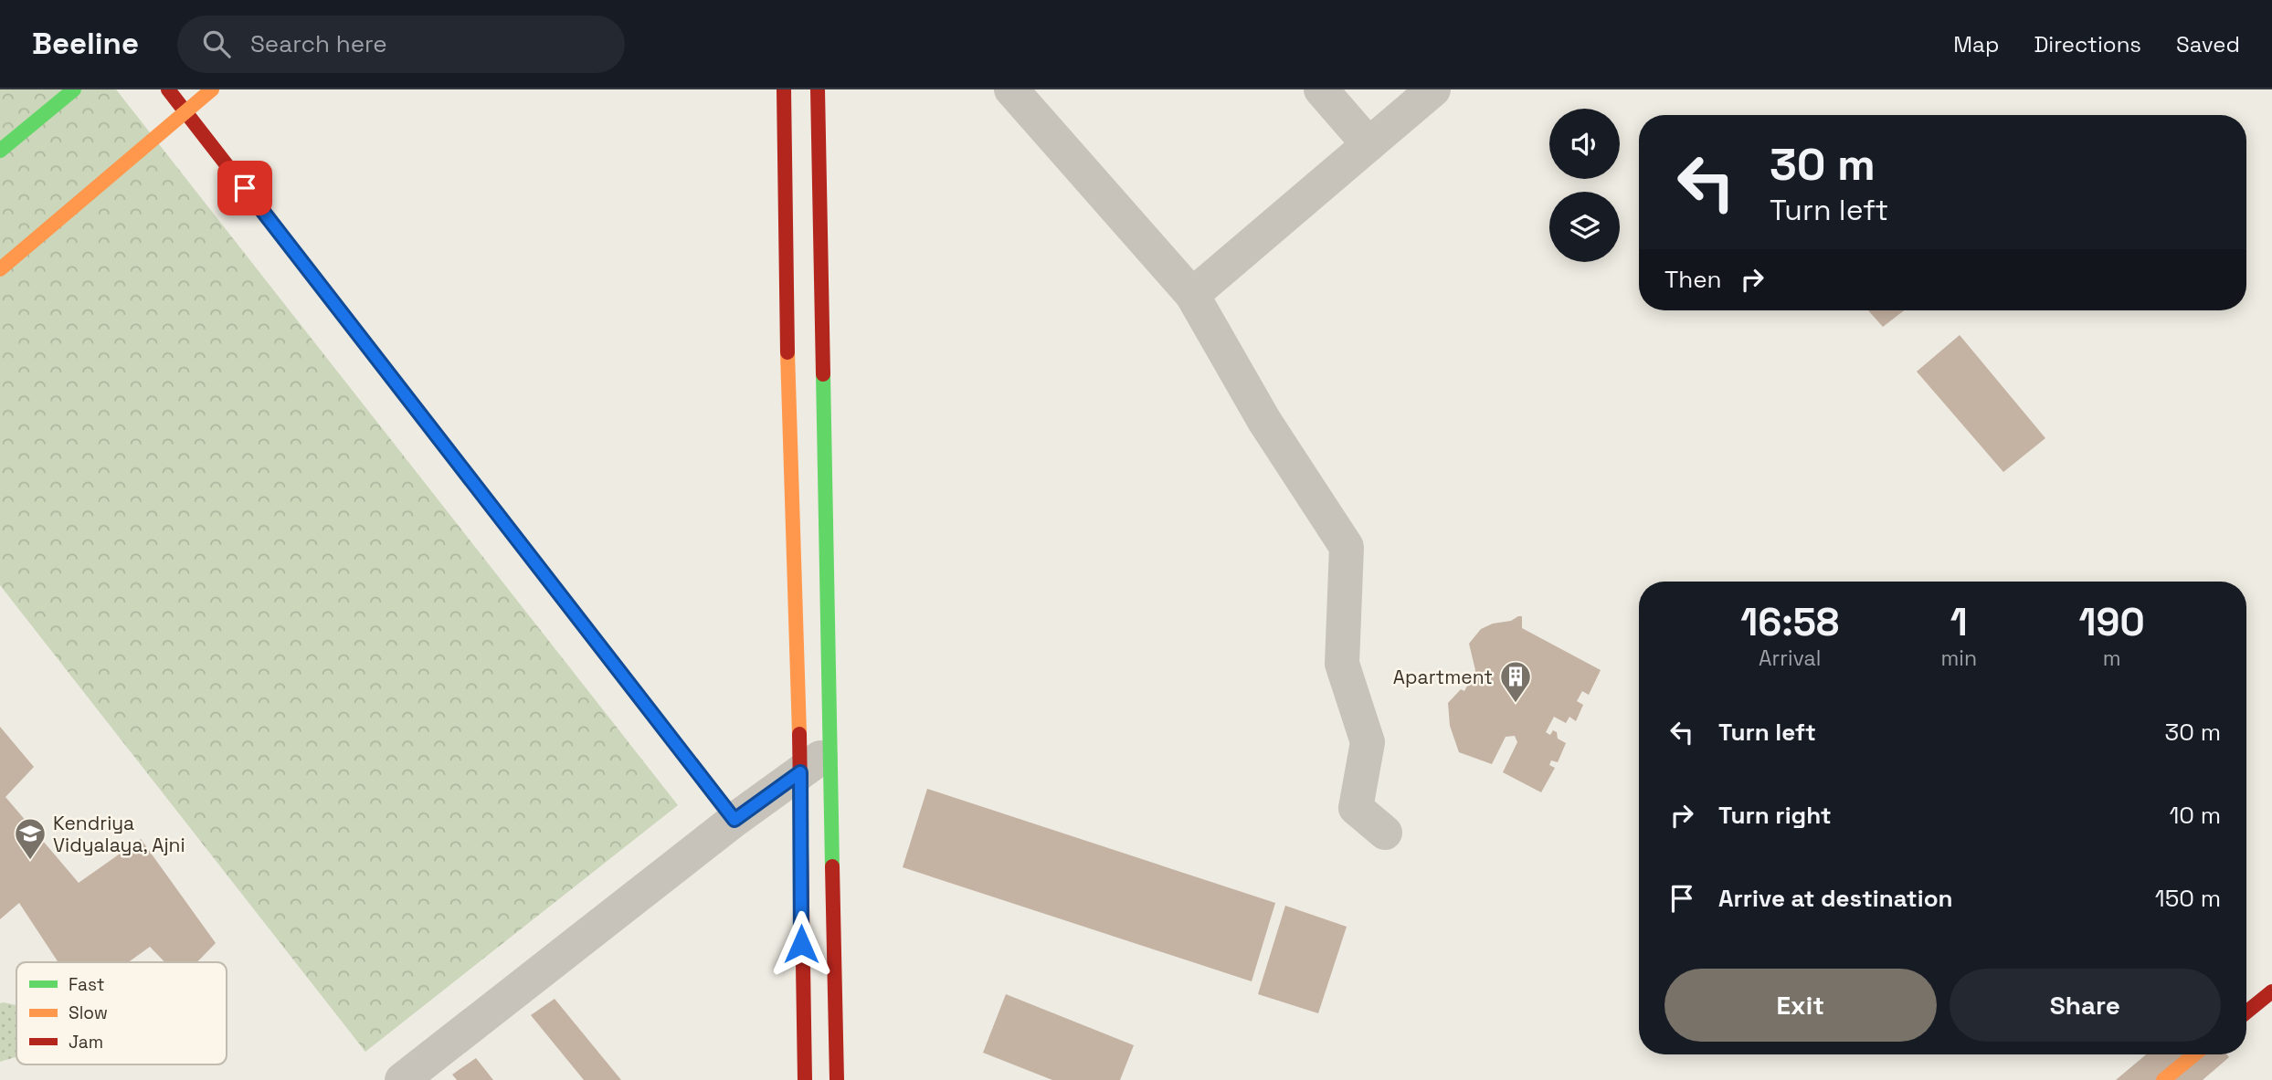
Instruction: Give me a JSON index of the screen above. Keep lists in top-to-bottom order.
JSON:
{
  "places": {
    "building": ["Apartment"],
    "school or university": ["Kendriya Vidyalaya, Ajni"]
  },
  "legend": ["Fast", "Slow", "Jam"],
  "page": {
    "header": "Beeline",
    "search": "Search here",
    "nav": ["Map", "Directions", "Saved"],
    "turn": ["30 m", "Turn left"],
    "then": "Then",
    "eta": [
      "16:58",
      "Arrival",
      "1",
      "min",
      "190",
      "m"
    ],
    "list": [
      {
        "name": "Turn left",
        "value": "30 m"
      },
      {
        "name": "Turn right",
        "value": "10 m"
      },
      {
        "name": "Arrive at destination",
        "value": "150 m"
      }
    ],
    "buttons": ["Exit", "Share"]
  }
}
